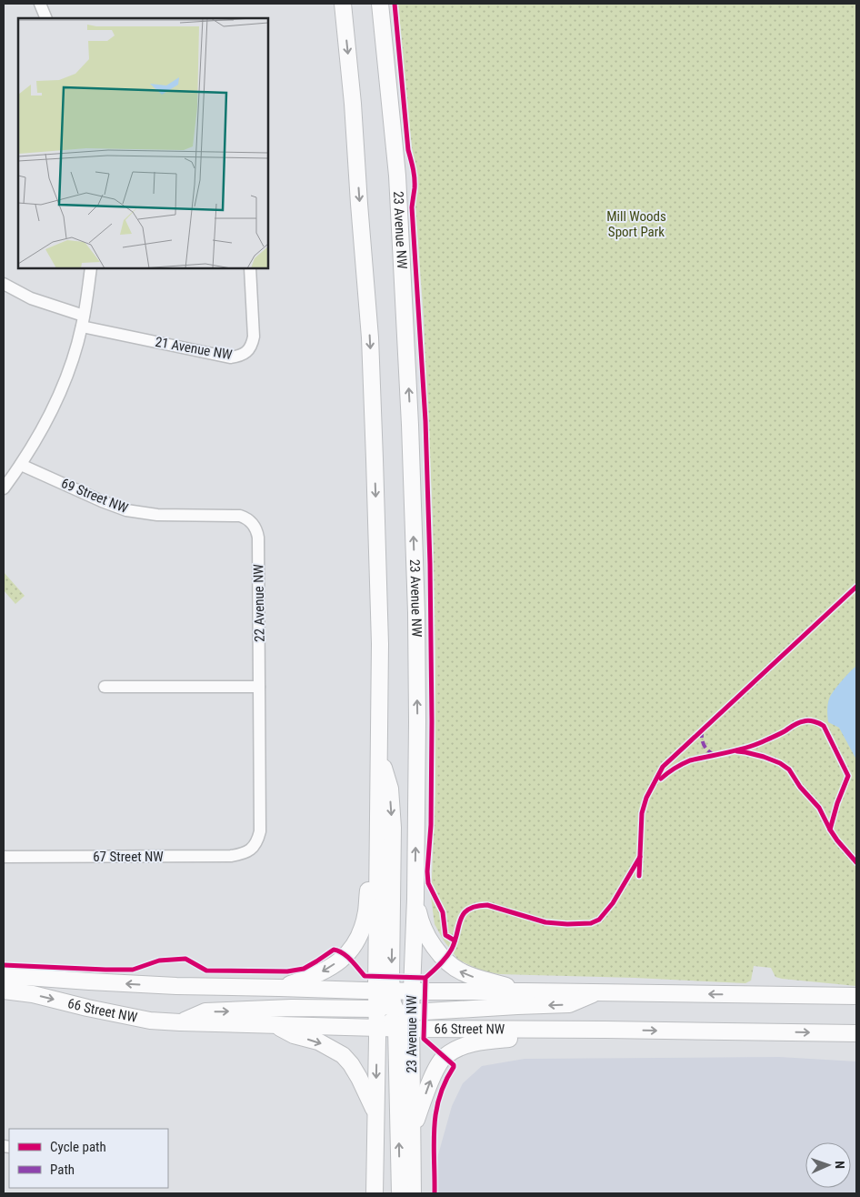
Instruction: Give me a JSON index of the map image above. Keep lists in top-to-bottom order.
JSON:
{
  "streets": {
    "main road": ["23 Avenue NW", "66 Street NW"],
    "street": [
      "21 Avenue NW",
      "69 Street NW",
      "22 Avenue NW",
      "67 Street NW"
    ]
  },
  "crossings": [
    ["23 Avenue NW", "66 Street NW"],
    ["69 Street NW", "22 Avenue NW"],
    ["22 Avenue NW", "67 Street NW"]
  ],
  "parks": ["Mill Woods Sport Park"],
  "legend": ["Cycle path", "Path"],
  "north": "right"
}
